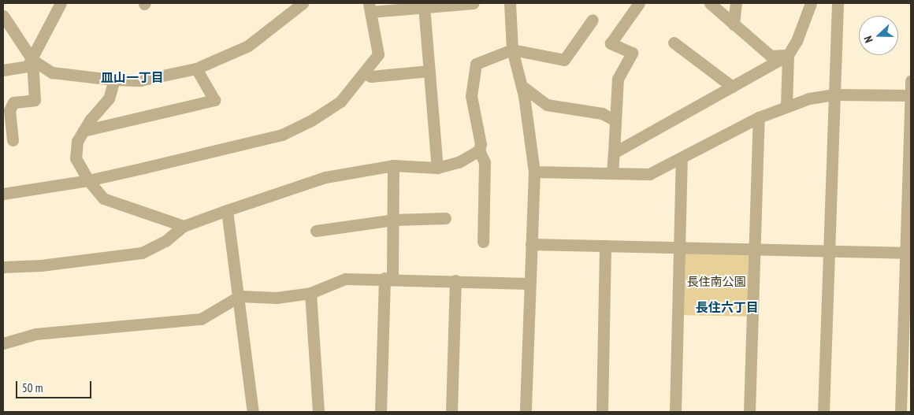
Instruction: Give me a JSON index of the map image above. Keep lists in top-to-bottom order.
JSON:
{
  "districts": ["皿山一丁目", "長住六丁目"],
  "parks": ["長住南公園"],
  "scale_bar": "50 m",
  "north": "left"
}
